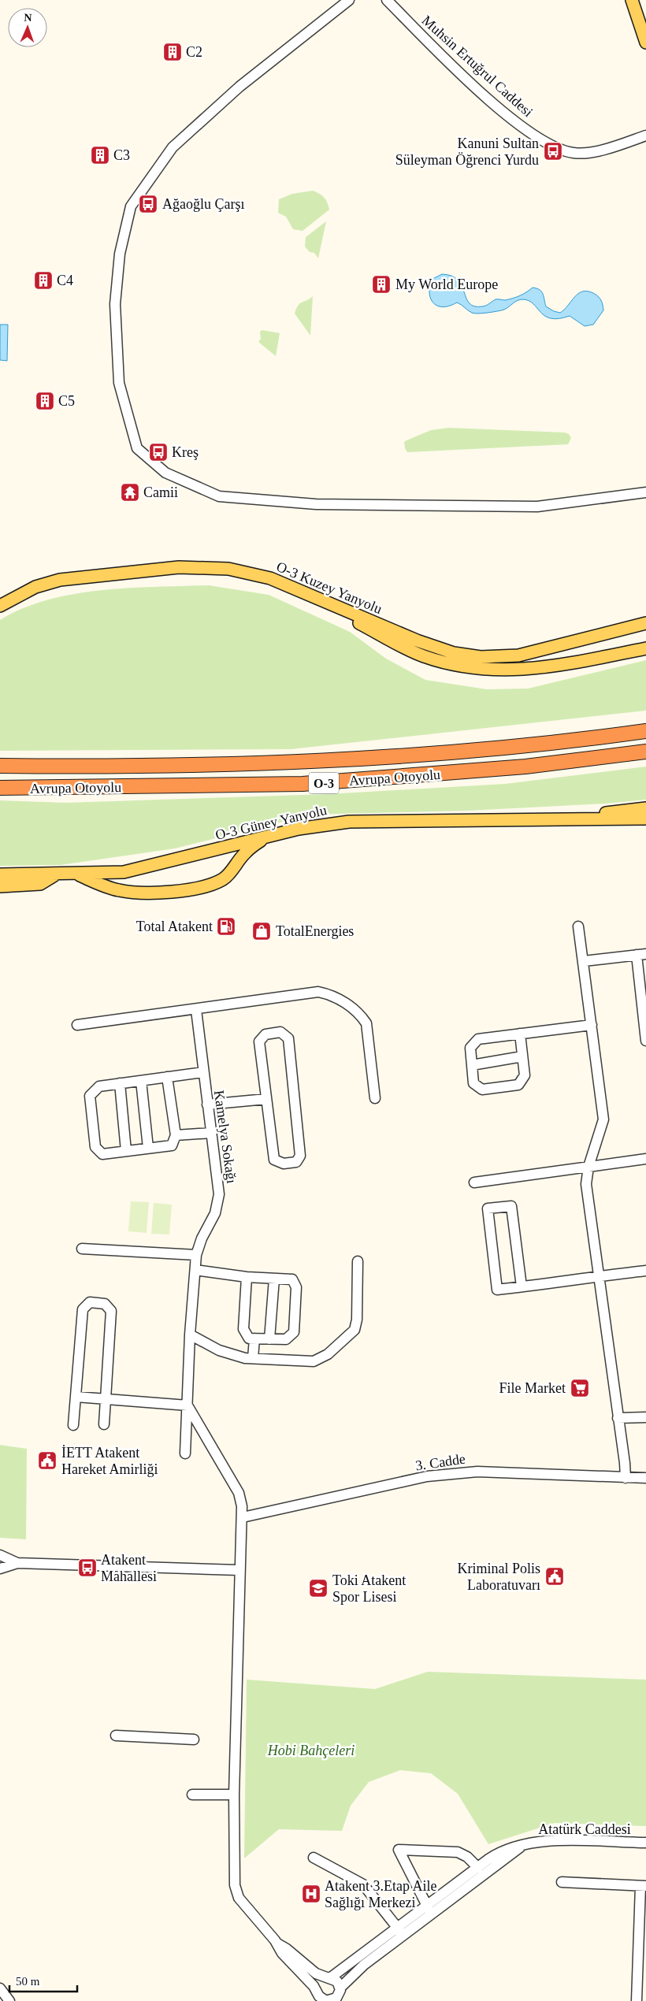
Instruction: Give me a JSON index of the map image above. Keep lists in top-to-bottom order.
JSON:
{
  "streets": {
    "highway": ["Avrupa Otoyolu", "O-3"],
    "main road": ["O-3 Kuzey Yanyolu", "O-3 Güney Yanyolu"],
    "street": [
      "Muhsin Ertuğrul Caddesi",
      "Kamelya Sokağı",
      "3. Cadde",
      "Atatürk Caddesi"
    ]
  },
  "parks": ["Hobi Bahçeleri"],
  "places": {
    "building": [
      "C2",
      "C3",
      "C4",
      "My World Europe",
      "C5"
    ],
    "bus stop": [
      "Kanuni Sultan Süleyman Öğrenci Yurdu",
      "Ağaoğlu Çarşı",
      "Kreş",
      "Atakent Mahallesi"
    ],
    "temple": ["Camii"],
    "fuel station": ["Total Atakent"],
    "shop": ["TotalEnergies"],
    "supermarket": ["File Market"],
    "public building": ["İETT Atakent Hareket Amirliği", "Kriminal Polis Laboratuvarı"],
    "school or university": ["Toki Atakent Spor Lisesi"],
    "hospital": ["Atakent 3.Etap Aile Sağlığı Merkezi"]
  },
  "scale_bar": "50 m",
  "north": "top"
}
